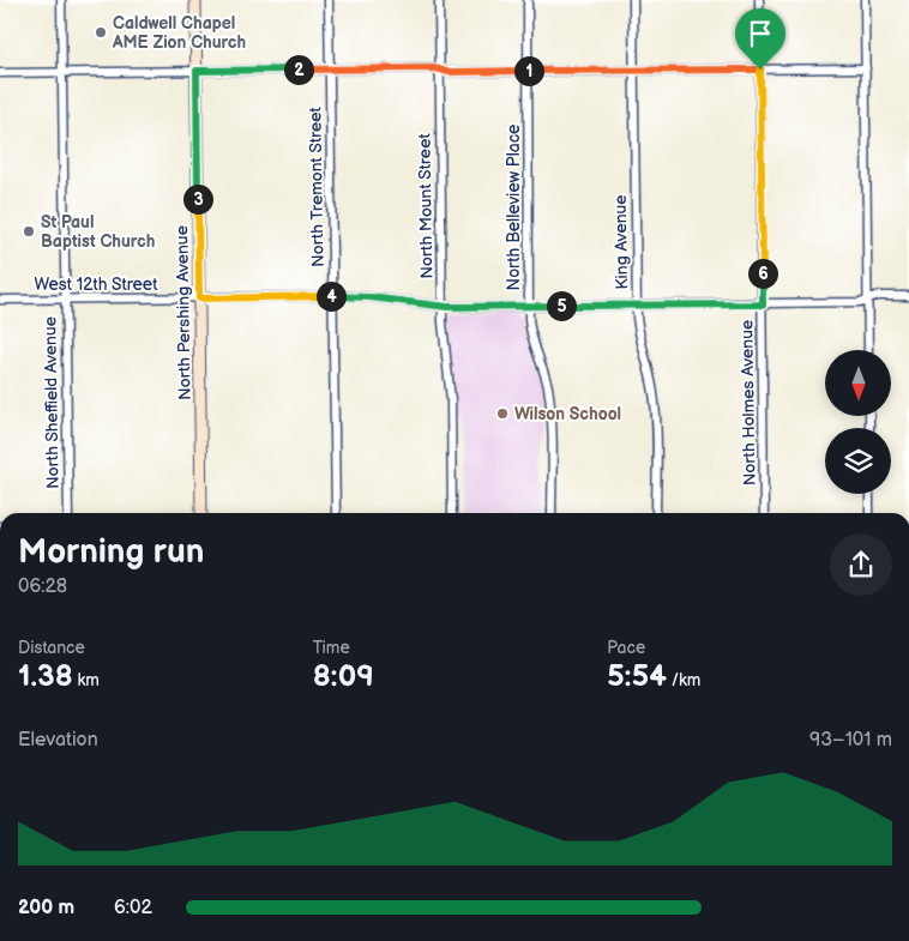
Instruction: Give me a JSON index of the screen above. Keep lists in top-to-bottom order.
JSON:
{
  "streets": {
    "street": [
      "North Tremont Street",
      "North Mount Street",
      "North Belleview Place",
      "King Avenue",
      "West 12th Street",
      "North Pershing Avenue",
      "North Sheffield Avenue",
      "North Holmes Avenue"
    ]
  },
  "crossings": [
    ["North Tremont Street", "West 12th Street"],
    ["North Mount Street", "West 12th Street"],
    ["North Belleview Place", "West 12th Street"],
    ["King Avenue", "West 12th Street"],
    ["West 12th Street", "North Pershing Avenue"],
    ["West 12th Street", "North Sheffield Avenue"],
    ["West 12th Street", "North Holmes Avenue"]
  ],
  "places": ["Caldwell Chapel AME Zion Church", "St Paul Baptist Church", "Wilson School"],
  "north": "bottom",
  "page": {
    "pins": [
      "2",
      "1",
      "3",
      "6",
      "4",
      "5"
    ],
    "heading": ["Morning run", "06:28"],
    "stats": [
      ["Distance", "1.38 km"],
      ["Time", "8:09"],
      ["Pace", "5:54 /km"]
    ],
    "chart": ["Elevation", "93–101 m"],
    "list": [
      {
        "name": "200 m",
        "note": "6:02"
      }
    ]
  }
}
